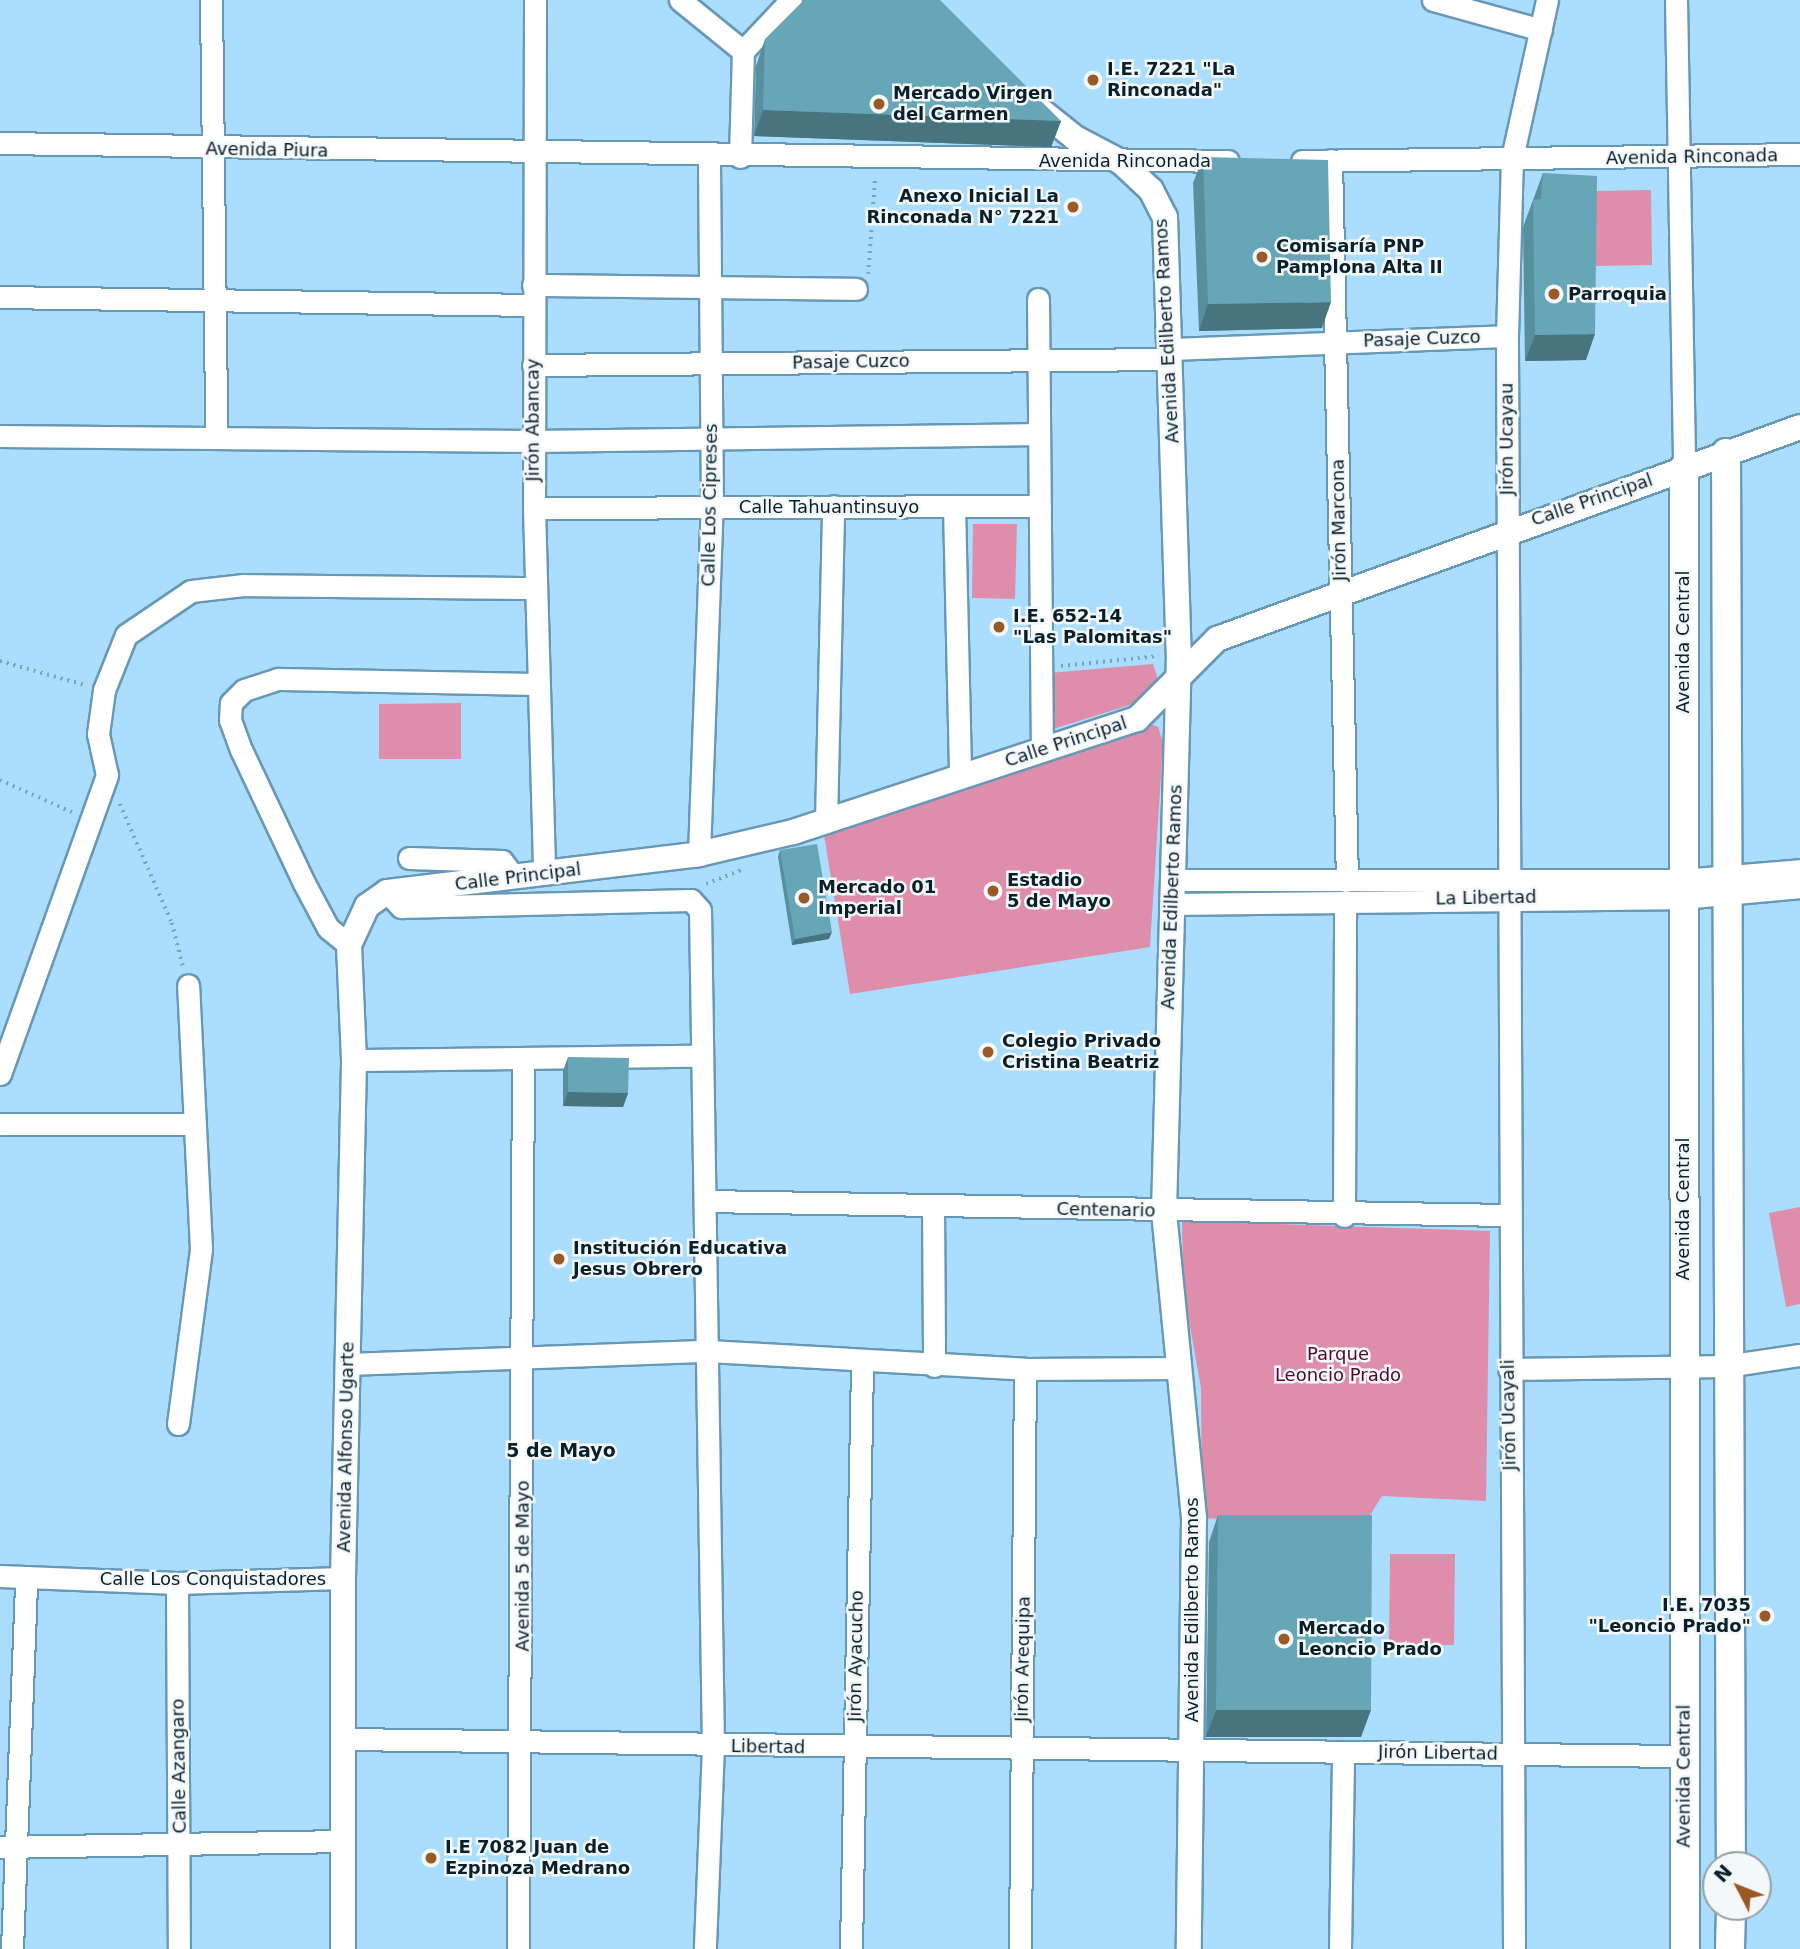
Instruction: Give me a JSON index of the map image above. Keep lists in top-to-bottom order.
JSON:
{
  "streets": {
    "main road": ["Avenida Central"],
    "street": [
      "Avenida Piura",
      "Avenida Rinconada",
      "Avenida Edilberto Ramos",
      "Pasaje Cuzco",
      "Jirón Abancay",
      "Jirón Ucayau",
      "Calle Principal",
      "Calle Los Cipreses",
      "Calle Tahuantinsuyo",
      "Jirón Marcona",
      "La Libertad",
      "Centenario",
      "Jirón Ucayali",
      "Avenida Alfonso Ugarte",
      "Avenida 5 de Mayo",
      "Calle Los Conquistadores",
      "Jirón Ayacucho",
      "Jirón Arequipa",
      "Libertad",
      "Jirón Libertad",
      "Calle Azangaro"
    ]
  },
  "crossings": [
    ["Avenida Piura", "Avenida Rinconada"],
    ["Avenida Piura", "Jirón Abancay"],
    ["Avenida Rinconada", "Avenida Edilberto Ramos"],
    ["Avenida Rinconada", "Jirón Abancay"],
    ["Avenida Rinconada", "Jirón Ucayau"],
    ["Avenida Rinconada", "Calle Los Cipreses"],
    ["Avenida Rinconada", "Jirón Marcona"],
    ["Avenida Edilberto Ramos", "Pasaje Cuzco"],
    ["Avenida Edilberto Ramos", "Calle Principal"],
    ["Avenida Edilberto Ramos", "La Libertad"],
    ["Avenida Edilberto Ramos", "Centenario"],
    ["Avenida Edilberto Ramos", "Libertad"],
    ["Avenida Edilberto Ramos", "Jirón Libertad"],
    ["Pasaje Cuzco", "Jirón Abancay"],
    ["Pasaje Cuzco", "Jirón Ucayau"],
    ["Pasaje Cuzco", "Calle Los Cipreses"],
    ["Pasaje Cuzco", "Jirón Marcona"],
    ["Jirón Abancay", "Calle Principal"],
    ["Jirón Abancay", "Calle Tahuantinsuyo"],
    ["Jirón Ucayau", "Calle Principal"],
    ["Jirón Ucayau", "La Libertad"],
    ["Jirón Ucayau", "Jirón Ucayali"],
    ["Calle Principal", "Calle Los Cipreses"],
    ["Calle Principal", "Jirón Marcona"],
    ["Calle Principal", "Avenida Central"],
    ["Calle Los Cipreses", "Calle Tahuantinsuyo"],
    ["Jirón Marcona", "La Libertad"],
    ["Jirón Marcona", "Centenario"],
    ["Avenida Central", "La Libertad"],
    ["Avenida Central", "Jirón Libertad"],
    ["La Libertad", "Jirón Ucayali"],
    ["Centenario", "Jirón Ucayali"],
    ["Jirón Ucayali", "Jirón Libertad"],
    ["Avenida Alfonso Ugarte", "Calle Los Conquistadores"],
    ["Avenida Alfonso Ugarte", "Libertad"],
    ["Avenida 5 de Mayo", "Libertad"],
    ["Calle Los Conquistadores", "Calle Azangaro"],
    ["Jirón Ayacucho", "Libertad"],
    ["Jirón Arequipa", "Libertad"],
    ["Libertad", "Jirón Libertad"]
  ],
  "districts": ["5 de Mayo"],
  "parks": ["Parque Leoncio Prado"],
  "places": [
    "I.E. 7221 \"La Rinconada\"",
    "Mercado Virgen del Carmen",
    "Anexo Inicial La Rinconada N° 7221",
    "Comisaría PNP Pamplona Alta II",
    "Parroquia",
    "I.E. 652-14 \"Las Palomitas\"",
    "Estadio 5 de Mayo",
    "Mercado 01 Imperial",
    "Colegio Privado Cristina Beatriz",
    "Institución Educativa Jesus Obrero",
    "I.E. 7035 \"Leoncio Prado\"",
    "Mercado Leoncio Prado",
    "I.E 7082 Juan de Ezpinoza Medrano"
  ],
  "north": "top left"
}
